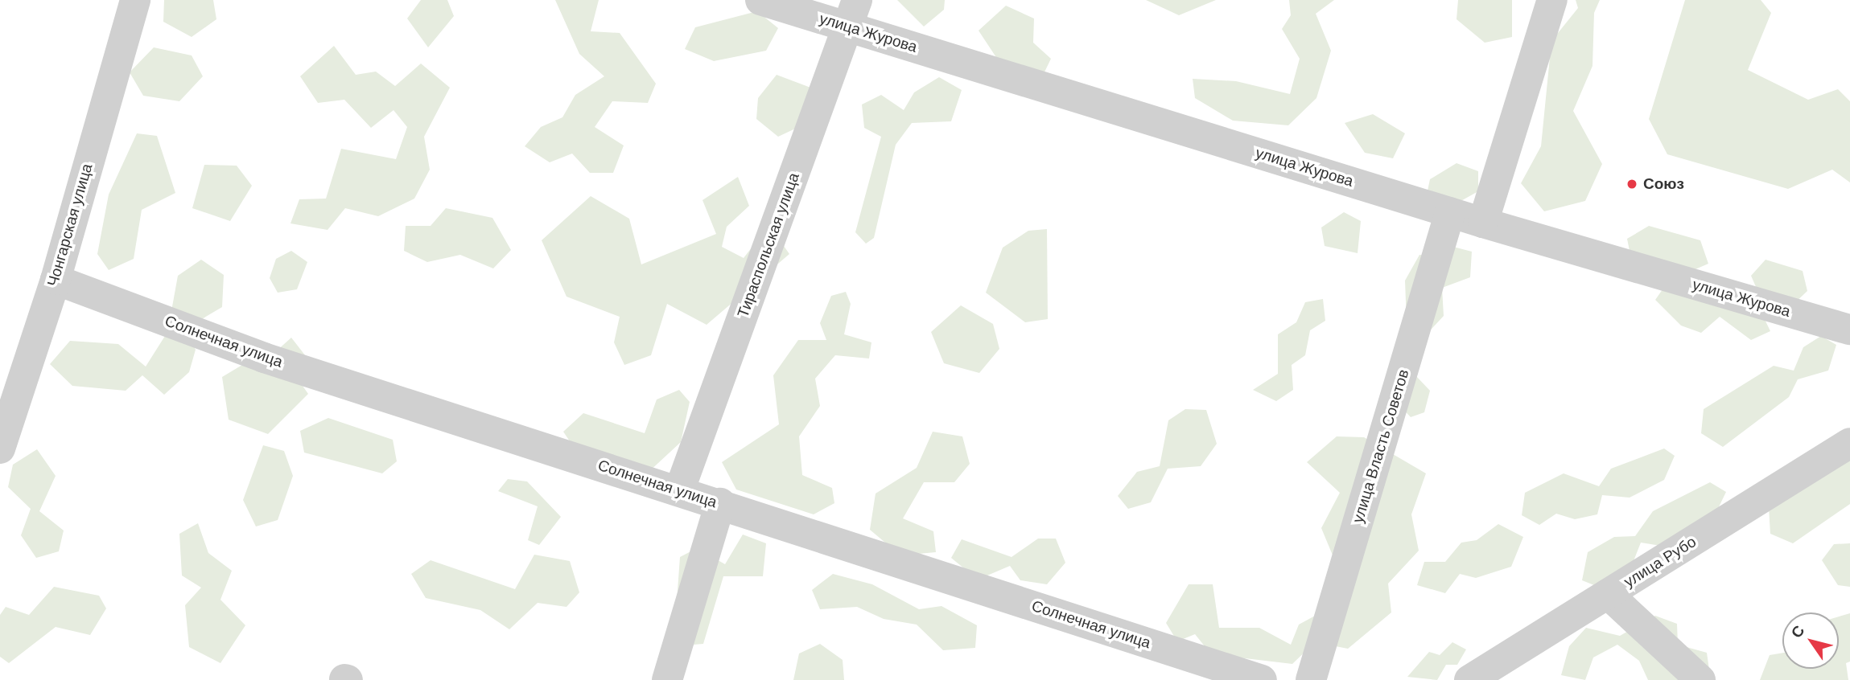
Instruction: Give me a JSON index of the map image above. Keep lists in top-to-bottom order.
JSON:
{
  "streets": {
    "street": [
      "улица Журова",
      "Чонгарская улица",
      "Тираспольская улица",
      "Солнечная улица",
      "улица Власть Советов",
      "улица Рубо"
    ]
  },
  "crossings": [
    ["улица Журова", "Тираспольская улица"],
    ["улица Журова", "улица Власть Советов"],
    ["Чонгарская улица", "Солнечная улица"],
    ["Тираспольская улица", "Солнечная улица"]
  ],
  "places": ["Союз"],
  "north": "top left"
}
